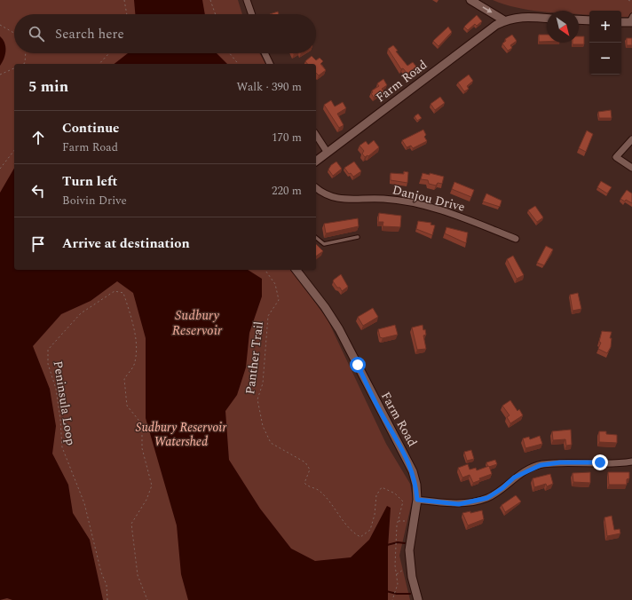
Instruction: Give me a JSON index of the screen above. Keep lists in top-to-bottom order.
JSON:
{
  "streets": {
    "street": ["Farm Road", "Danjou Drive"],
    "path": ["Panther Trail", "Peninsula Loop"]
  },
  "water": ["Sudbury Reservoir"],
  "parks": ["Sudbury Reservoir Watershed"],
  "north": "bottom right",
  "page": {
    "map_buttons": ["+", "−"],
    "search": "Search here",
    "heading": ["5 min", "Walk · 390 m"],
    "list": [
      ["Continue", "Farm Road", "170 m"],
      ["Turn left", "Boivin Drive", "220 m"],
      "Arrive at destination"
    ]
  }
}
